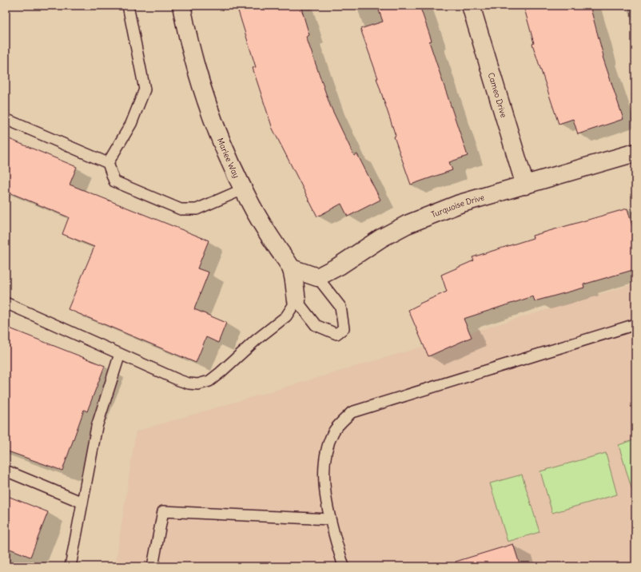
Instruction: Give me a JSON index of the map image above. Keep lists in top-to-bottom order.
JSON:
{
  "streets": {
    "street": ["Cameo Drive", "Marlee Way", "Turquoise Drive"]
  },
  "crossings": [
    ["Cameo Drive", "Turquoise Drive"]
  ]
}
